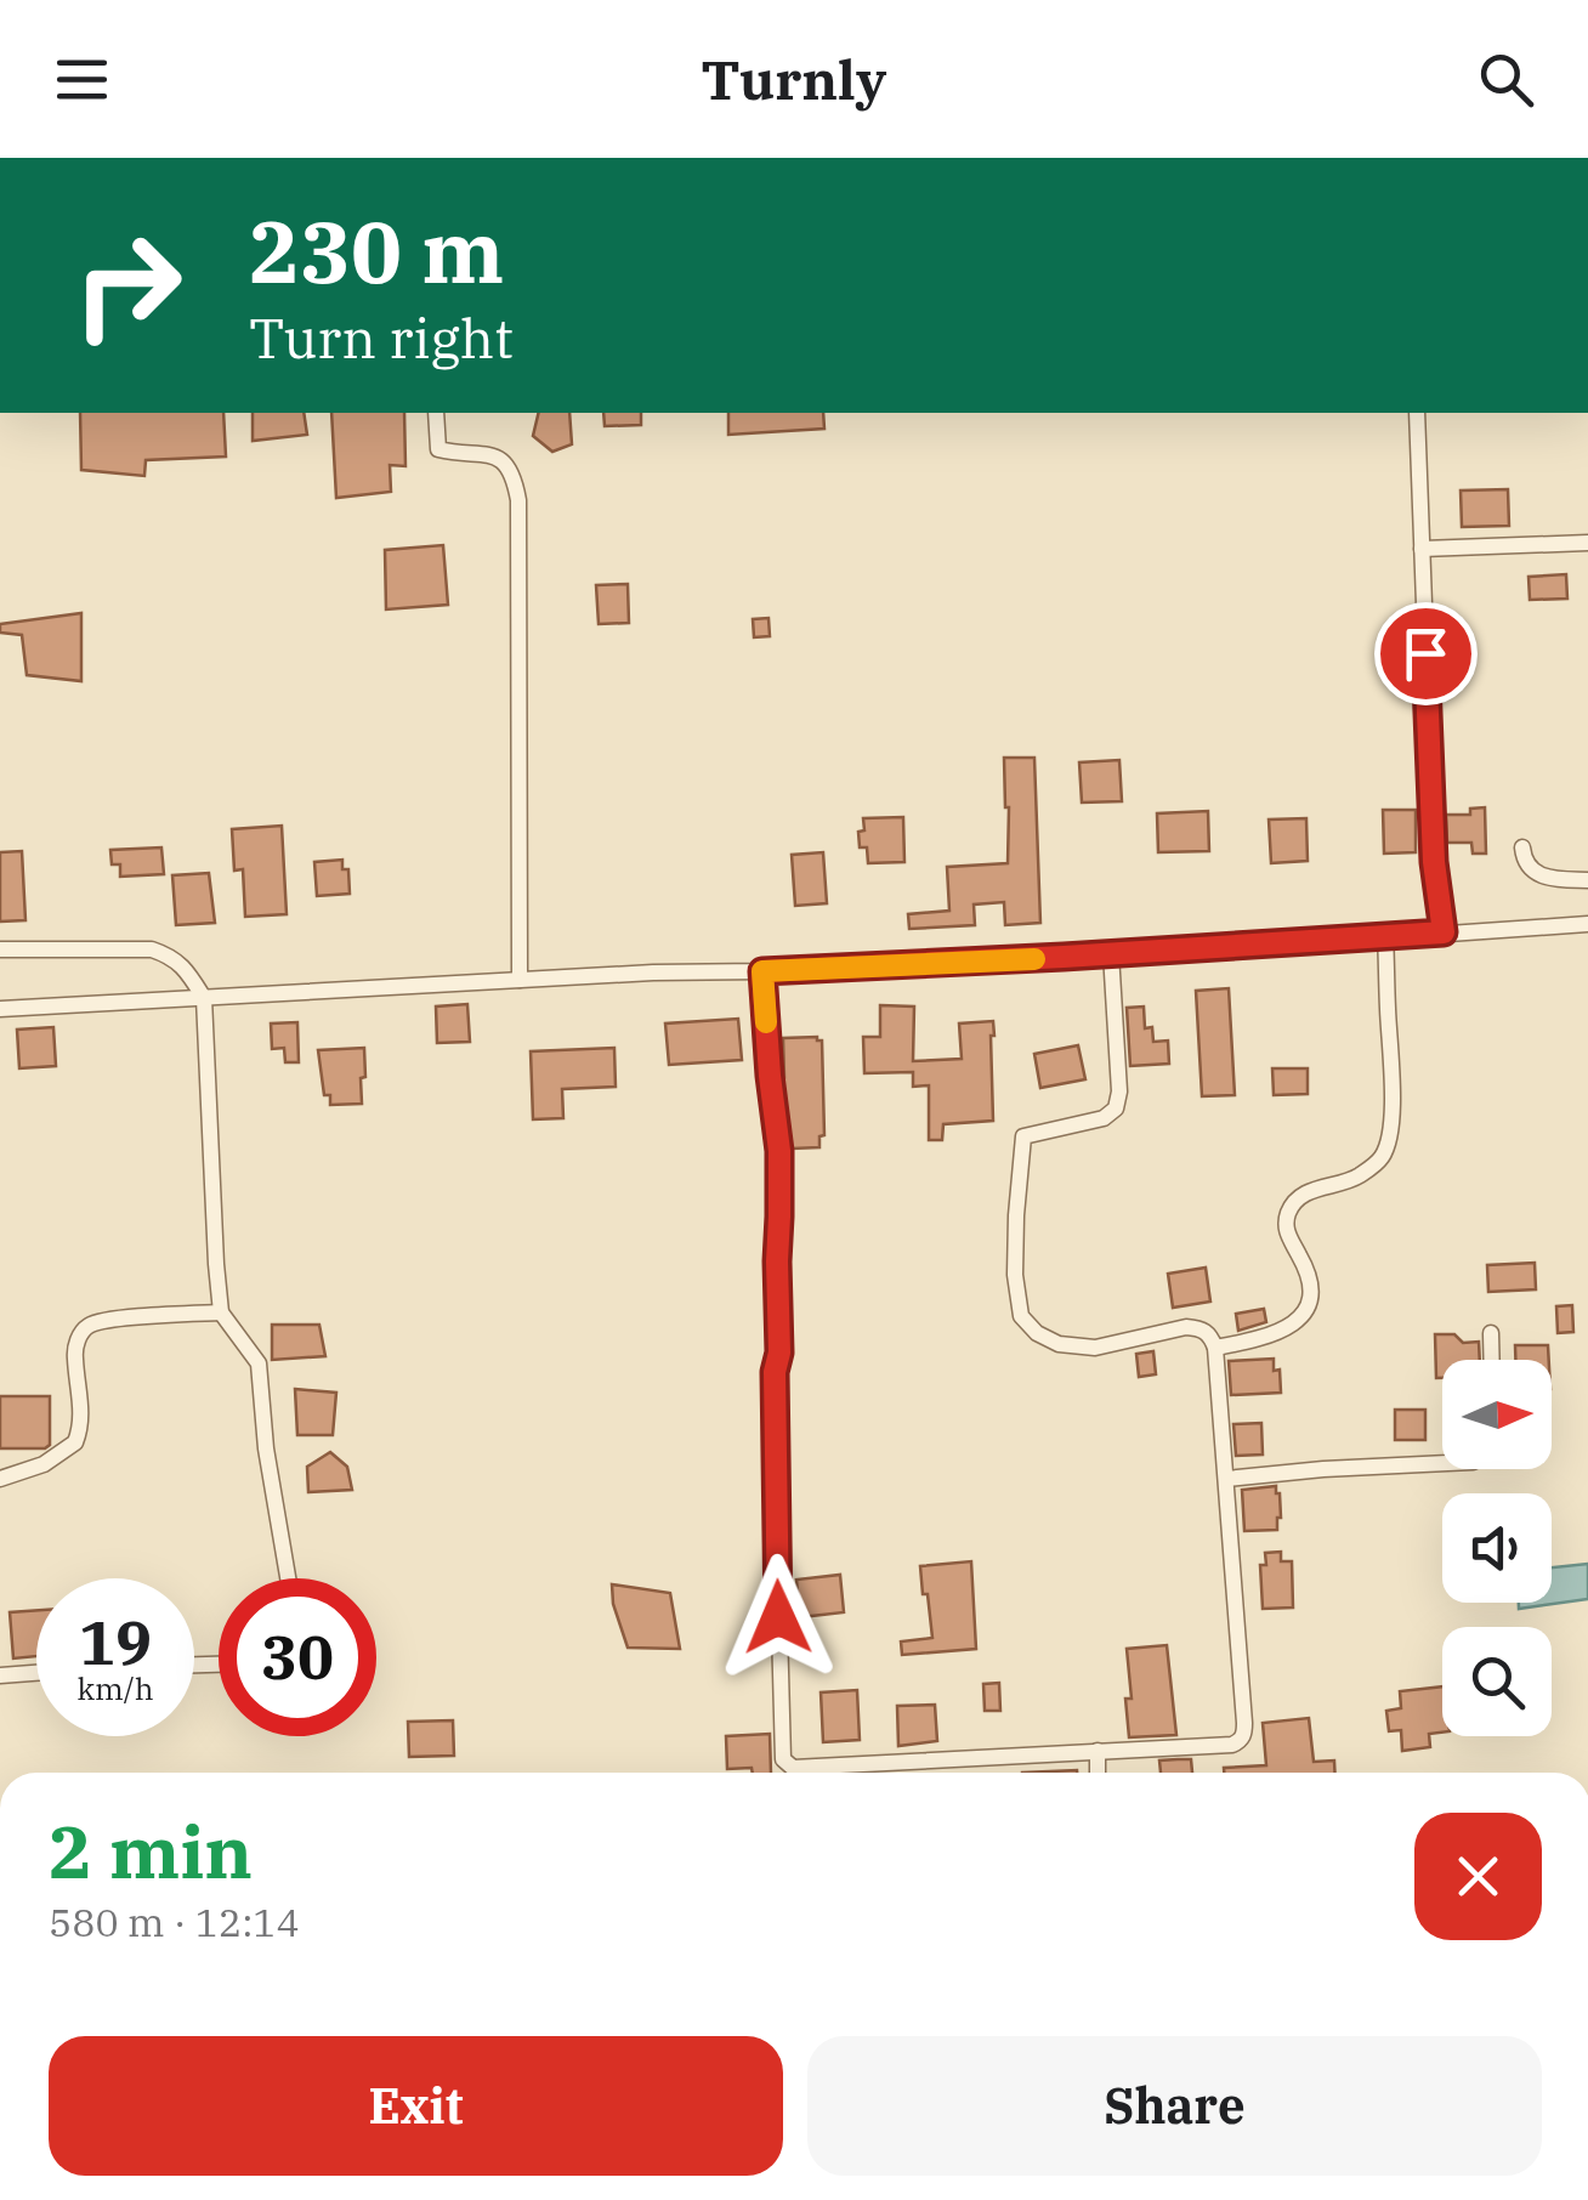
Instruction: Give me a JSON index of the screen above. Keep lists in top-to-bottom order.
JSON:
{
  "north": "right",
  "page": {
    "header": "Turnly",
    "turn": ["230 m", "Turn right"],
    "speed": "19 km/h",
    "limit": "30",
    "heading": ["2 min", "580 m · 12:14"],
    "buttons": ["Exit", "Share"]
  }
}
